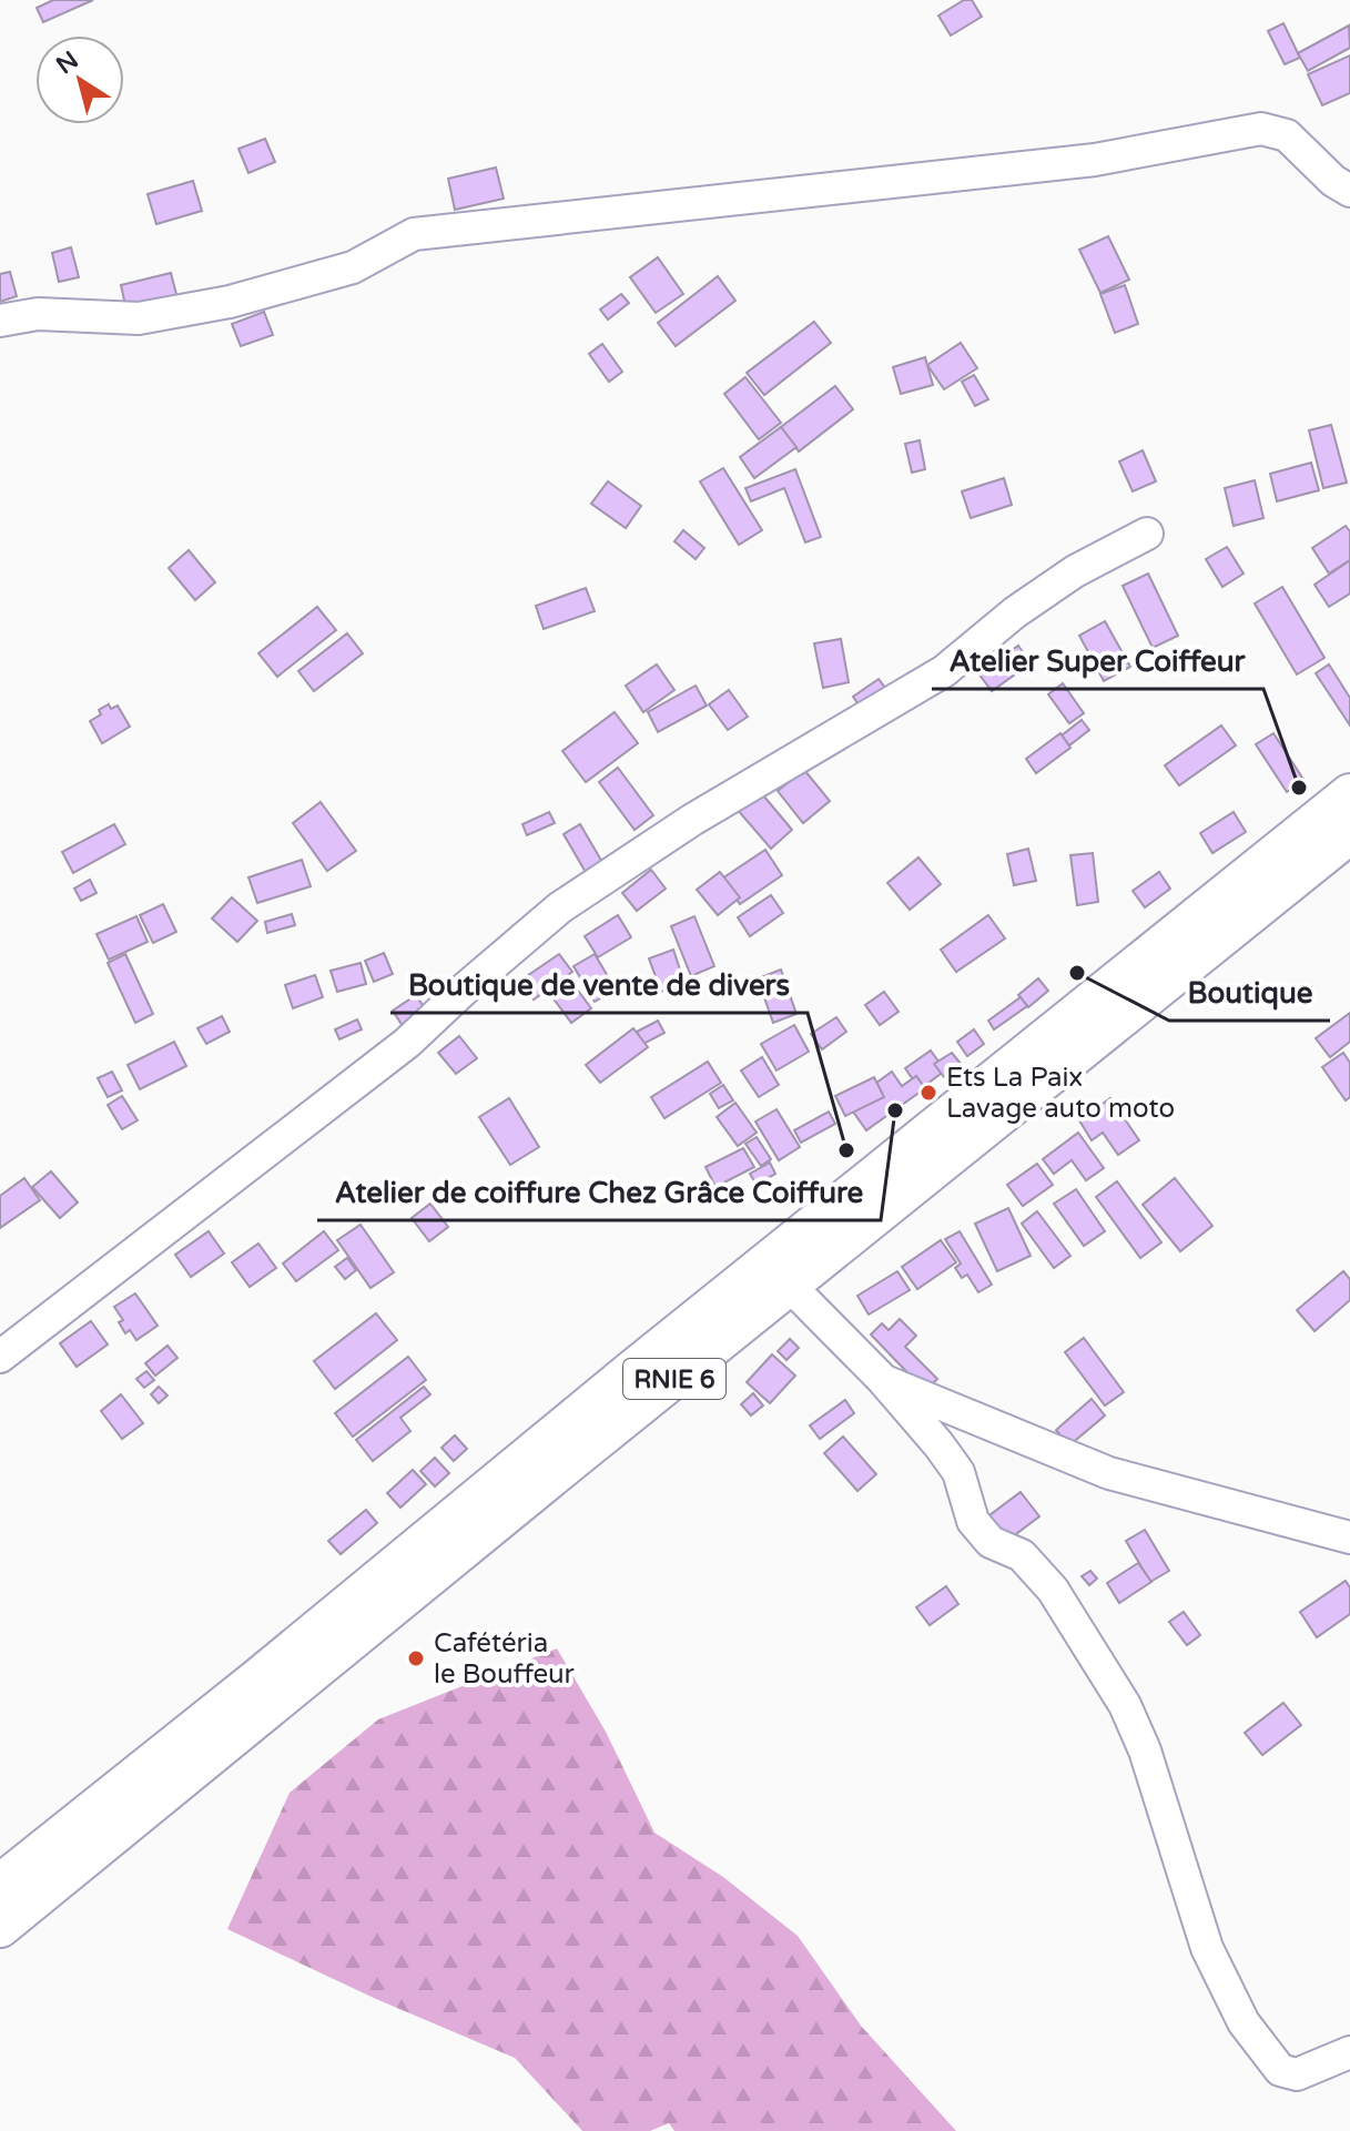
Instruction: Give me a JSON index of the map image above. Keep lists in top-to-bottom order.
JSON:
{
  "streets": {
    "main road": ["RNIE 6"]
  },
  "places": [
    "Atelier Super Coiffeur",
    "Boutique",
    "Ets La Paix Lavage auto moto",
    "Atelier de coiffure Chez Grâce Coiffure",
    "Boutique de vente de divers",
    "Cafétéria le Bouffeur"
  ],
  "north": "top left"
}
